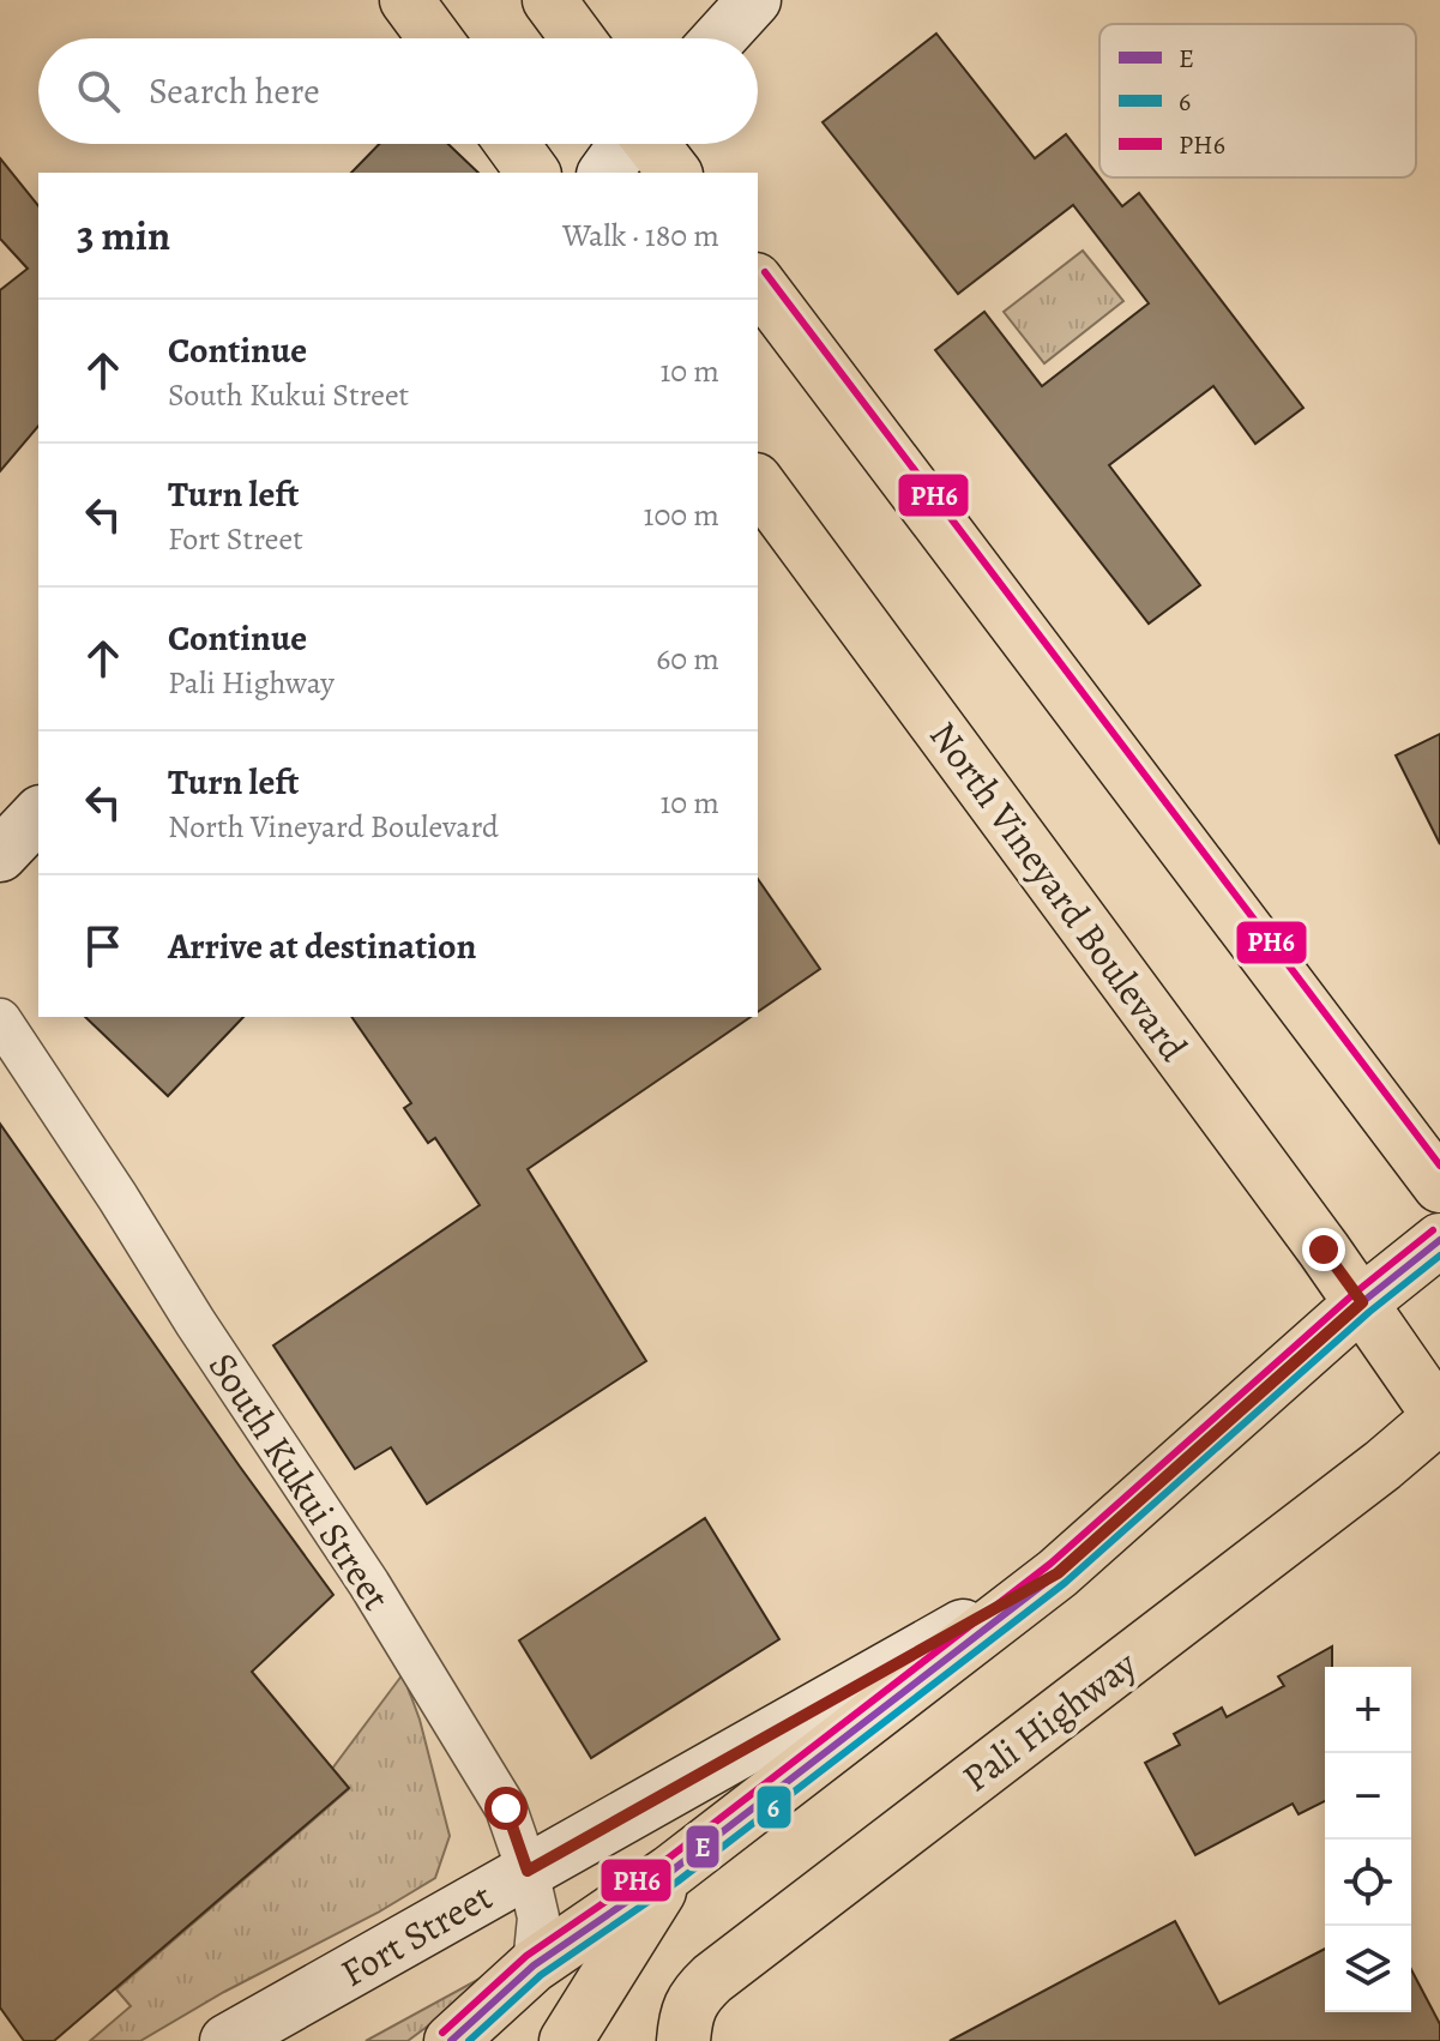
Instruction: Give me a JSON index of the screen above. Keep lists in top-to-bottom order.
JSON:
{
  "streets": {
    "main road": ["North Vineyard Boulevard", "Pali Highway", "Fort Street"],
    "street": ["South Kukui Street"]
  },
  "crossings": [
    ["North Vineyard Boulevard", "Pali Highway"],
    ["South Kukui Street", "Fort Street"]
  ],
  "lines": ["transit line PH6", "transit line E", "transit line 6"],
  "legend": ["E", "6", "PH6"],
  "page": {
    "search": "Search here",
    "heading": ["3 min", "Walk · 180 m"],
    "list": [
      ["Continue", "South Kukui Street", "10 m"],
      ["Turn left", "Fort Street", "100 m"],
      ["Continue", "Pali Highway", "60 m"],
      ["Turn left", "North Vineyard Boulevard", "10 m"],
      "Arrive at destination"
    ],
    "map_buttons": ["+", "−"]
  }
}
